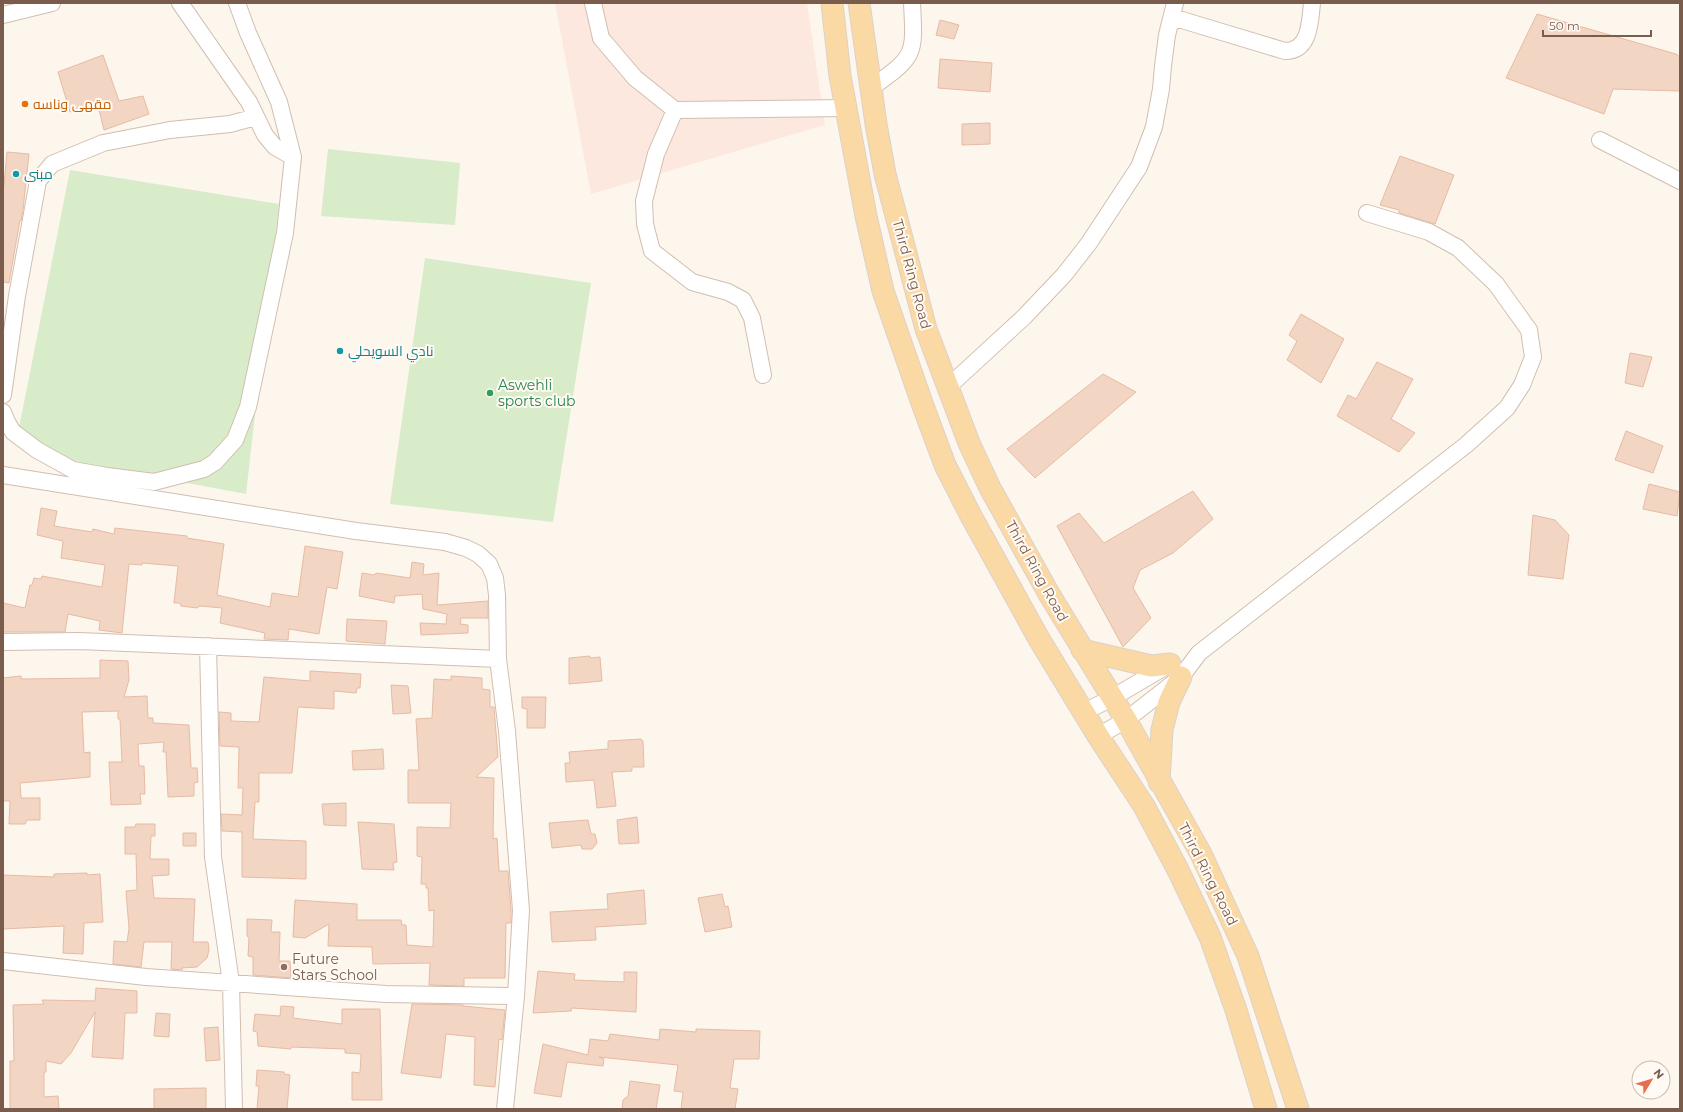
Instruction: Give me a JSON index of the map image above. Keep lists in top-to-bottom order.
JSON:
{
  "streets": {
    "main road": ["Third Ring Road"]
  },
  "places": [
    "مقهى وناسه",
    "مبنى",
    "نادي السويحلي",
    "Aswehli sports club",
    "Future Stars School"
  ],
  "scale_bar": "50 m",
  "north": "top right"
}
